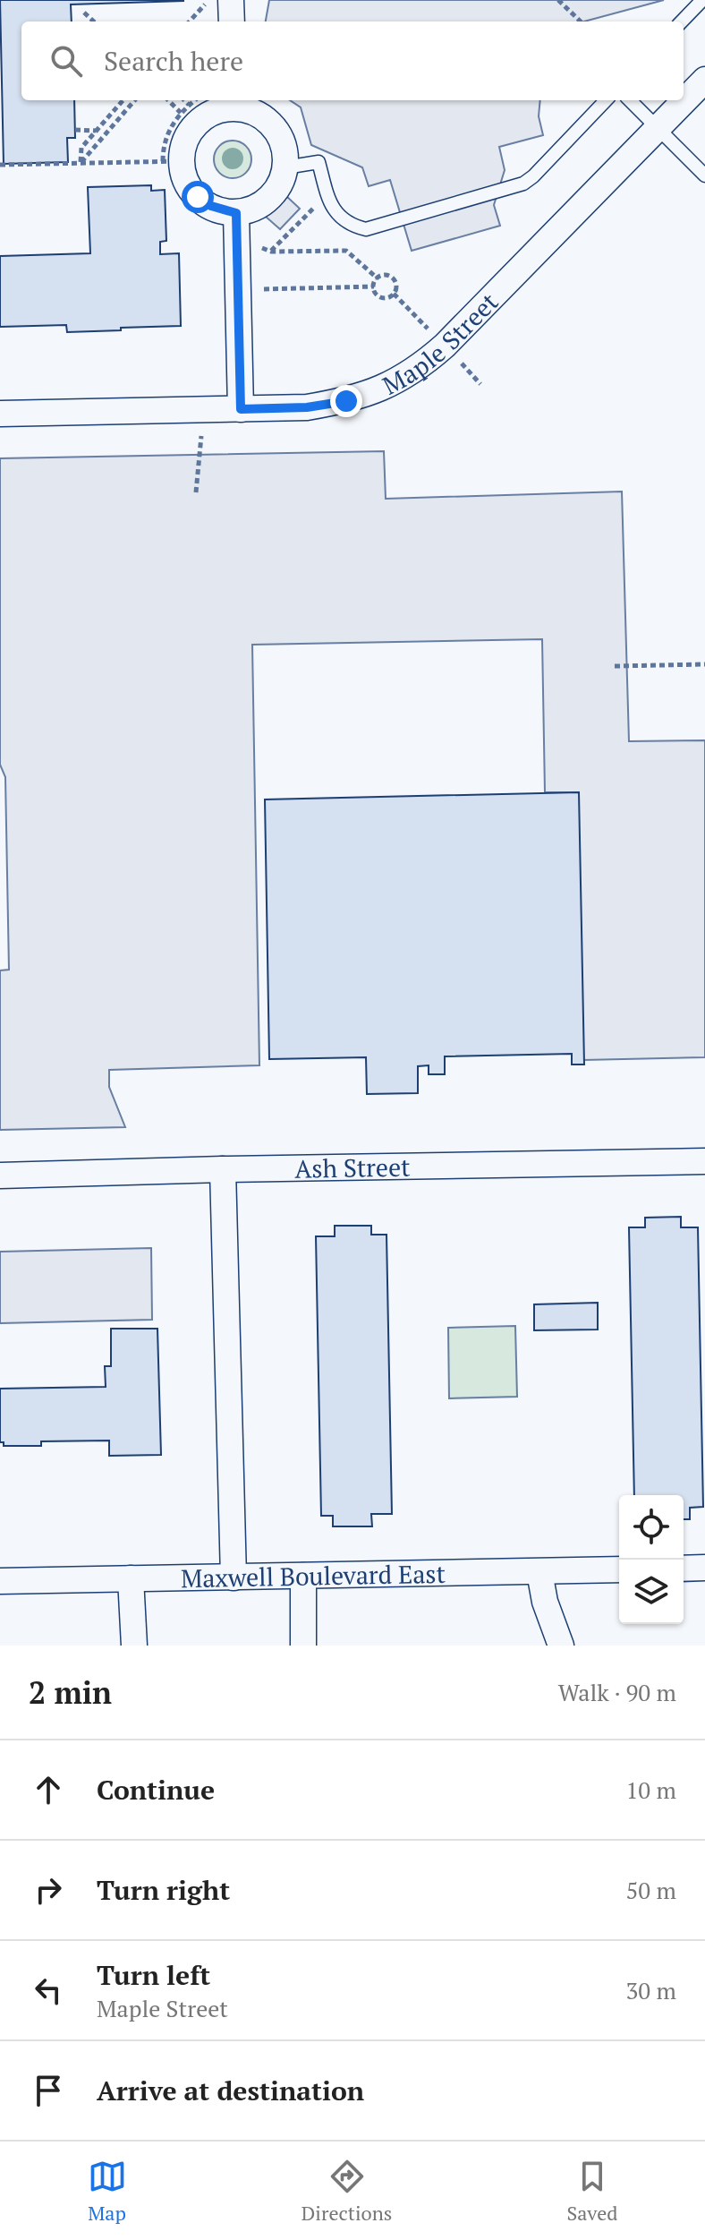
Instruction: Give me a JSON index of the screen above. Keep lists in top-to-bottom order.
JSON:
{
  "streets": {
    "street": ["Maple Street", "Ash Street", "Maxwell Boulevard East"]
  },
  "page": {
    "search": "Search here",
    "heading": ["2 min", "Walk · 90 m"],
    "list": [
      ["Continue", "10 m"],
      ["Turn right", "50 m"],
      ["Turn left", "Maple Street", "30 m"],
      "Arrive at destination"
    ],
    "nav": ["Map", "Directions", "Saved"]
  }
}
